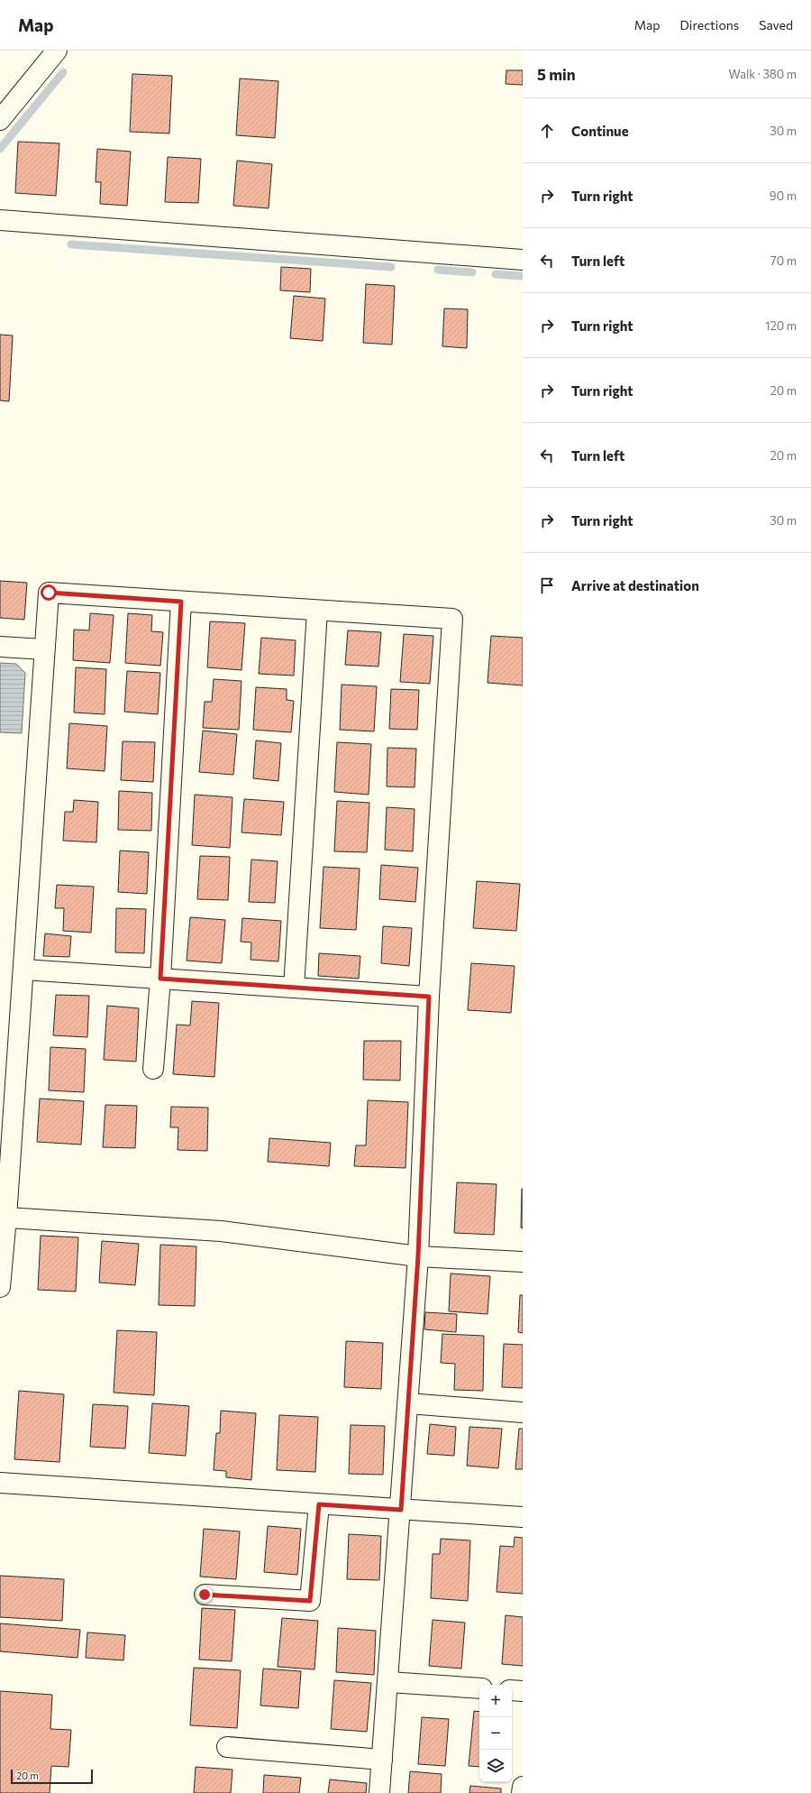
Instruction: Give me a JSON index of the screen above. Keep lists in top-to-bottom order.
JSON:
{
  "scale_bar": "20 m",
  "page": {
    "header": "Map",
    "nav": ["Map", "Directions", "Saved"],
    "heading": ["5 min", "Walk · 380 m"],
    "list": [
      ["Continue", "30 m"],
      ["Turn right", "90 m"],
      ["Turn left", "70 m"],
      ["Turn right", "120 m"],
      ["Turn right", "20 m"],
      ["Turn left", "20 m"],
      ["Turn right", "30 m"],
      "Arrive at destination"
    ],
    "map_buttons": ["+", "−"],
    "scale": "20 m"
  }
}
